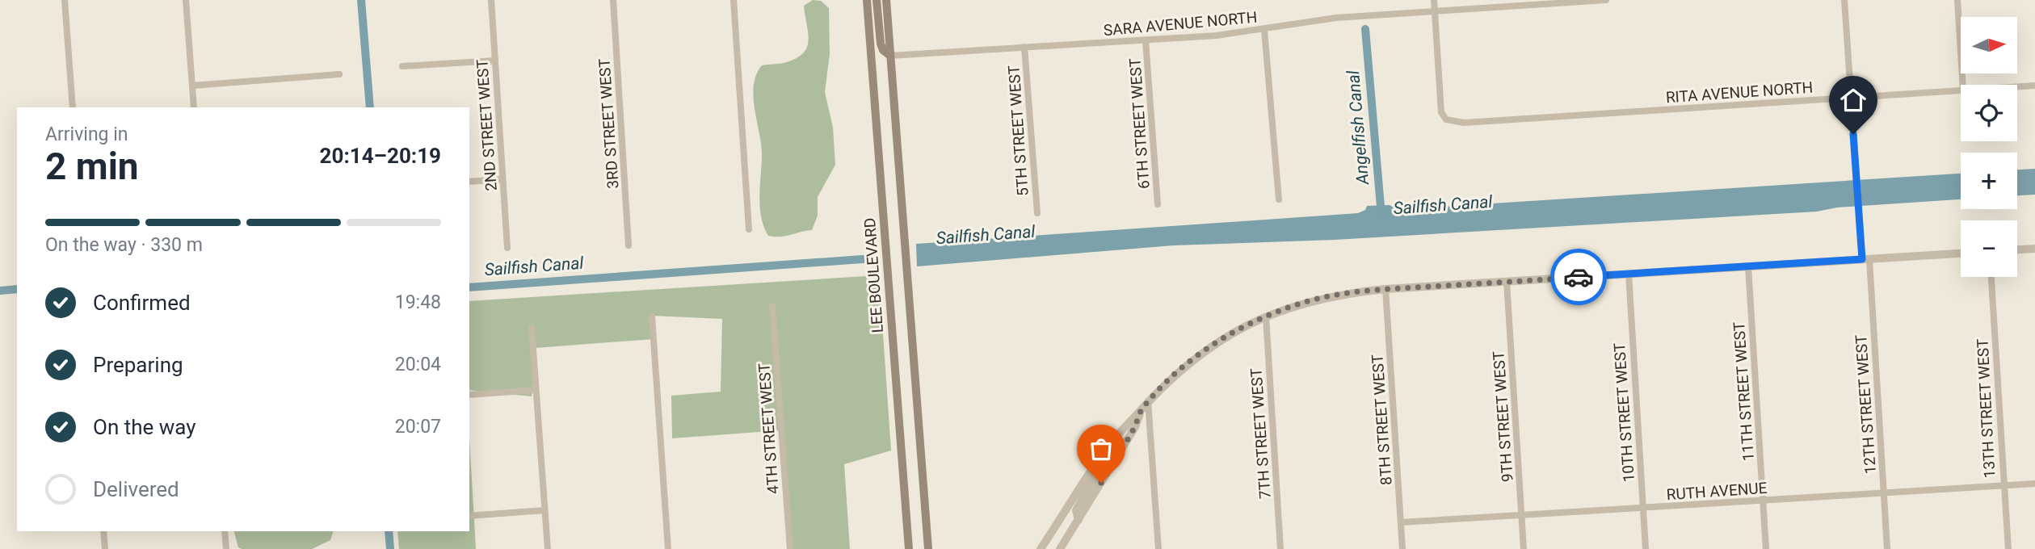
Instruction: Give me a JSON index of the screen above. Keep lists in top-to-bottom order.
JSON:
{
  "streets": {
    "main road": ["LEE BOULEVARD"],
    "street": [
      "SARA AVENUE NORTH",
      "RITA AVENUE NORTH",
      "3RD STREET WEST",
      "6TH STREET WEST",
      "2ND STREET WEST",
      "5TH STREET WEST",
      "11TH STREET WEST",
      "12TH STREET WEST",
      "13TH STREET WEST",
      "10TH STREET WEST",
      "9TH STREET WEST",
      "8TH STREET WEST",
      "4TH STREET WEST",
      "7TH STREET WEST",
      "RUTH AVENUE"
    ]
  },
  "crossings": [
    ["SARA AVENUE NORTH", "RITA AVENUE NORTH"],
    ["SARA AVENUE NORTH", "6TH STREET WEST"],
    ["SARA AVENUE NORTH", "5TH STREET WEST"],
    ["RITA AVENUE NORTH", "12TH STREET WEST"],
    ["11TH STREET WEST", "RUTH AVENUE"],
    ["12TH STREET WEST", "RUTH AVENUE"],
    ["13TH STREET WEST", "RUTH AVENUE"],
    ["10TH STREET WEST", "RUTH AVENUE"],
    ["9TH STREET WEST", "RUTH AVENUE"],
    ["8TH STREET WEST", "RUTH AVENUE"]
  ],
  "water": ["Angelfish Canal", "Sailfish Canal"],
  "north": "right",
  "page": {
    "map_buttons": ["+", "−"],
    "heading": ["2 min", "Arriving in", "20:14–20:19"],
    "bar": "On the way · 330 m",
    "list": [
      ["Confirmed", "19:48"],
      ["Preparing", "20:04"],
      ["On the way", "20:07"],
      "Delivered"
    ]
  }
}
